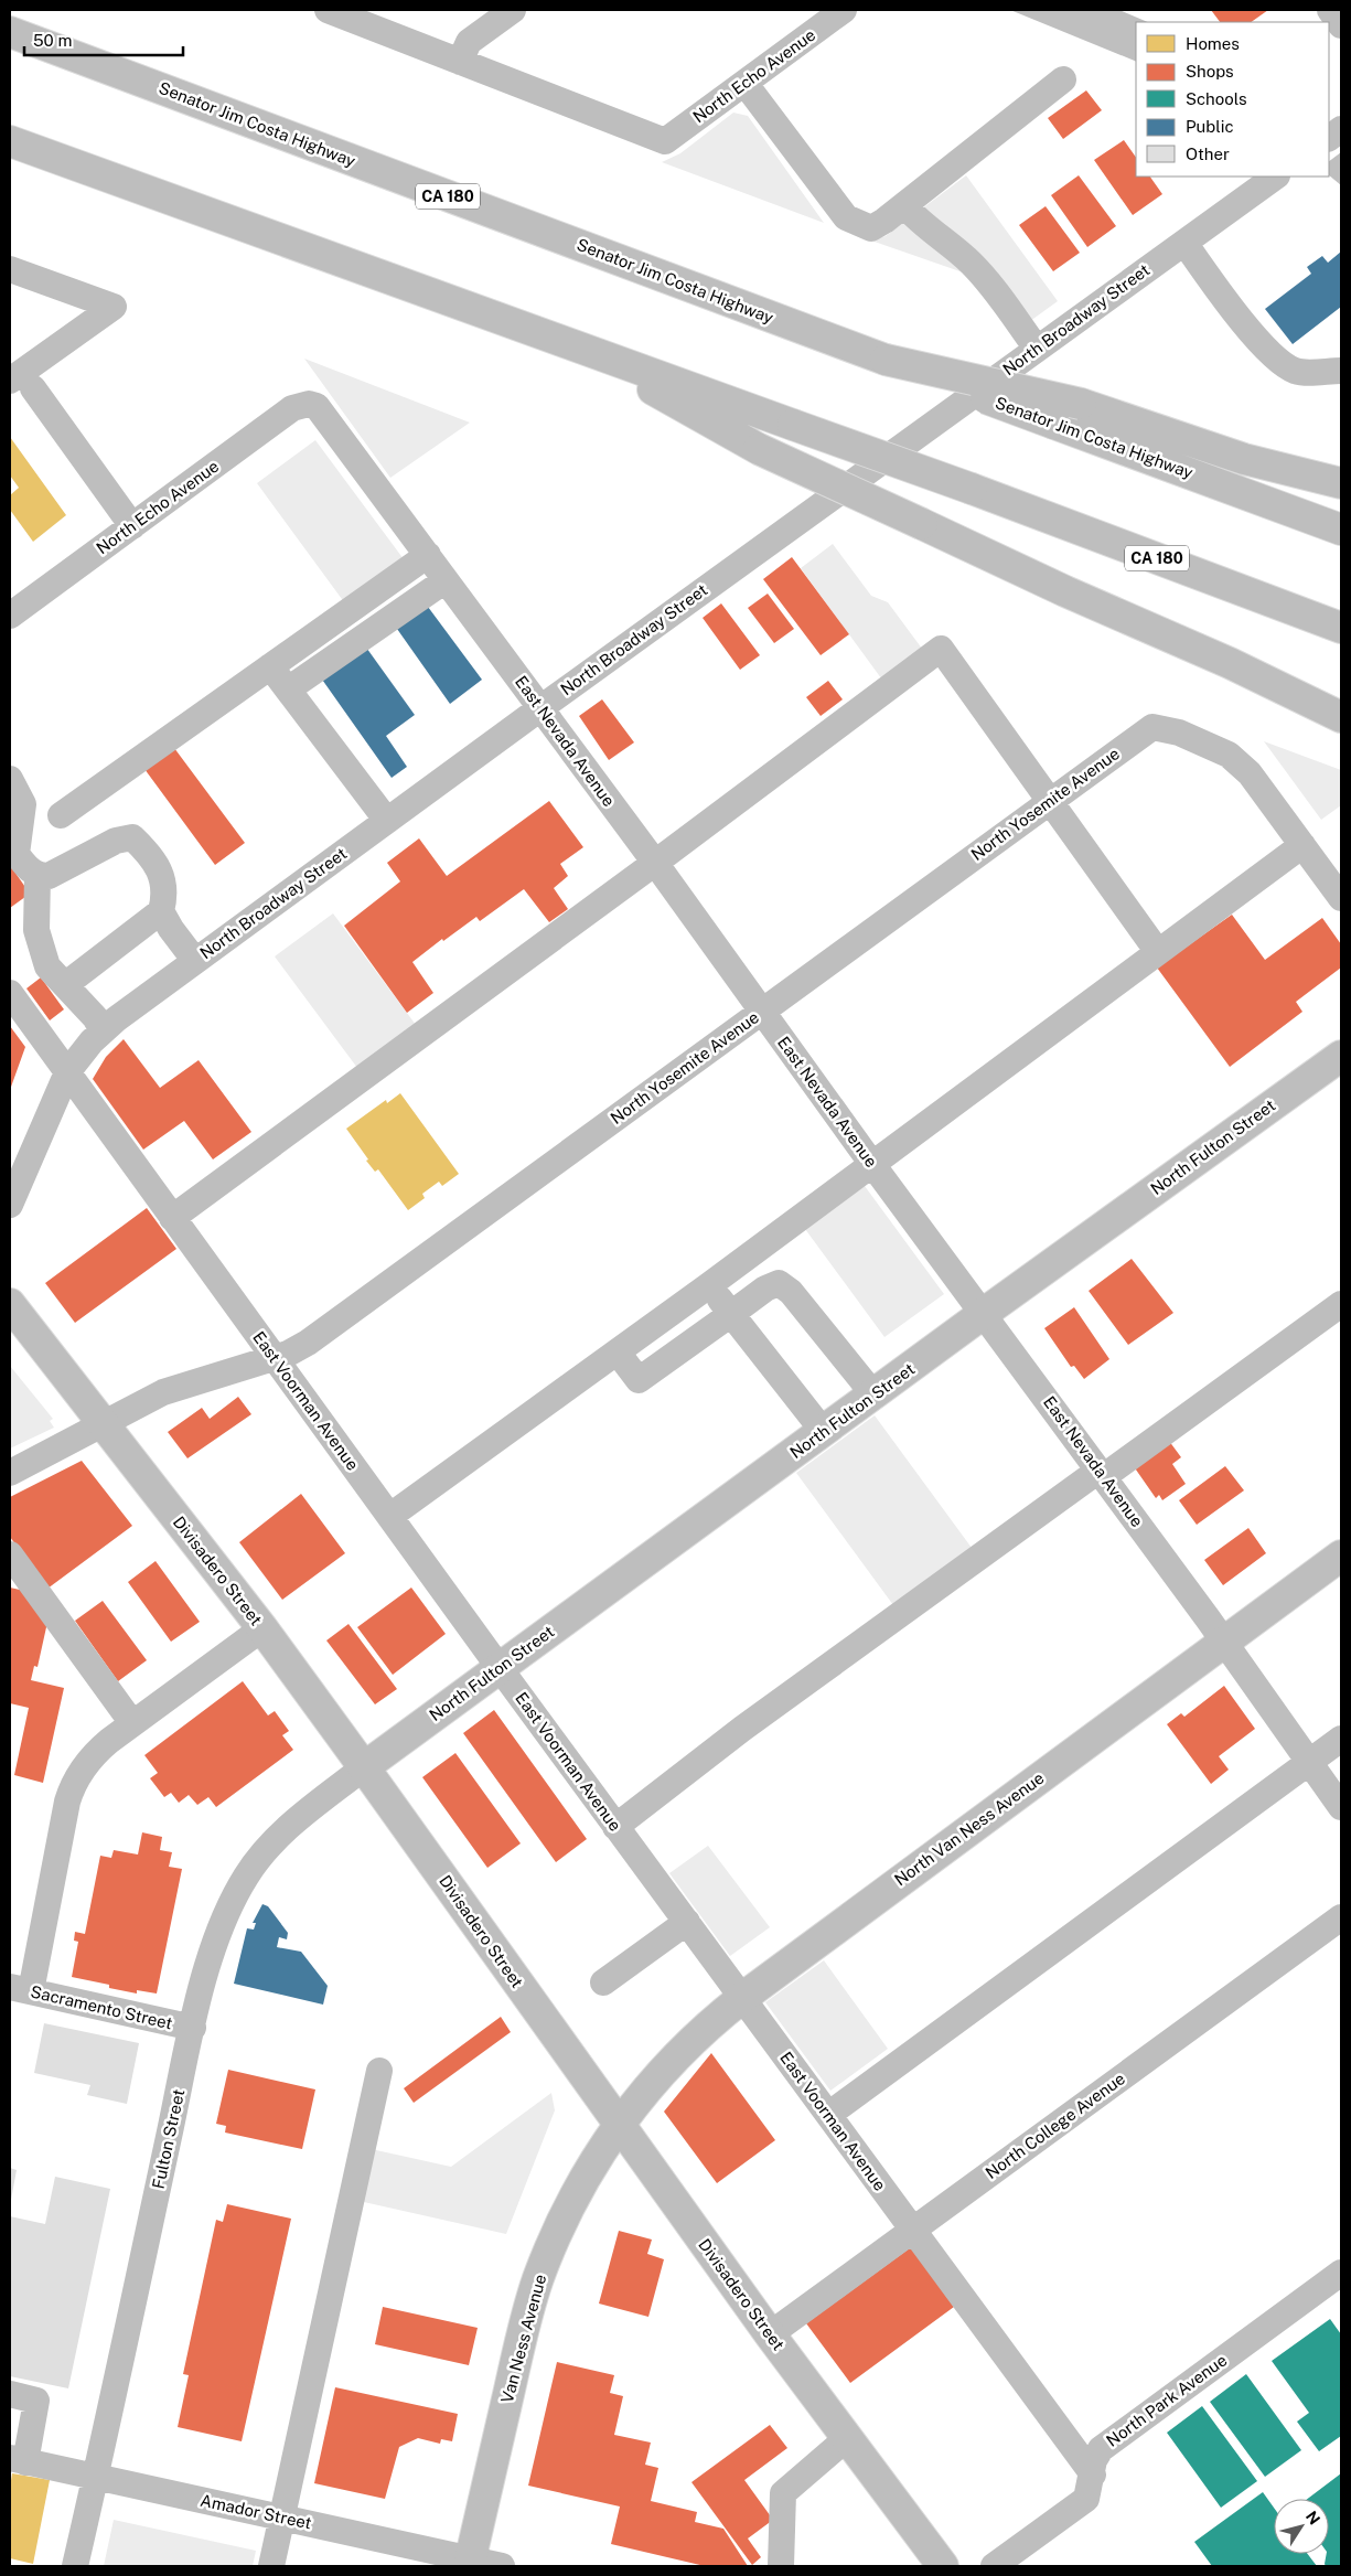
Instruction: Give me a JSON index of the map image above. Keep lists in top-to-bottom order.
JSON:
{
  "streets": {
    "main road": [
      "Senator Jim Costa Highway",
      "CA 180",
      "North Fulton Street",
      "Divisadero Street",
      "North Van Ness Avenue",
      "Van Ness Avenue"
    ],
    "street": [
      "North Echo Avenue",
      "North Broadway Street",
      "East Nevada Avenue",
      "North Yosemite Avenue",
      "East Voorman Avenue",
      "Sacramento Street",
      "North College Avenue",
      "Fulton Street",
      "North Park Avenue",
      "Amador Street"
    ]
  },
  "crossings": [
    ["North Echo Avenue", "East Nevada Avenue"],
    ["North Broadway Street", "East Nevada Avenue"],
    ["North Broadway Street", "East Voorman Avenue"],
    ["East Nevada Avenue", "North Yosemite Avenue"],
    ["East Nevada Avenue", "North Fulton Street"],
    ["East Nevada Avenue", "North Van Ness Avenue"],
    ["North Yosemite Avenue", "East Voorman Avenue"],
    ["North Yosemite Avenue", "Divisadero Street"],
    ["North Fulton Street", "East Voorman Avenue"],
    ["North Fulton Street", "Divisadero Street"],
    ["North Fulton Street", "Fulton Street"],
    ["East Voorman Avenue", "North Van Ness Avenue"],
    ["East Voorman Avenue", "North College Avenue"],
    ["East Voorman Avenue", "North Park Avenue"],
    ["Divisadero Street", "North Van Ness Avenue"],
    ["Divisadero Street", "North College Avenue"],
    ["Divisadero Street", "Fulton Street"],
    ["Divisadero Street", "Van Ness Avenue"],
    ["North Van Ness Avenue", "Van Ness Avenue"],
    ["Sacramento Street", "Fulton Street"],
    ["Fulton Street", "Amador Street"],
    ["Van Ness Avenue", "Amador Street"]
  ],
  "legend": [
    "Homes",
    "Shops",
    "Schools",
    "Public",
    "Other"
  ],
  "scale_bar": "50 m",
  "north": "top right"
}
